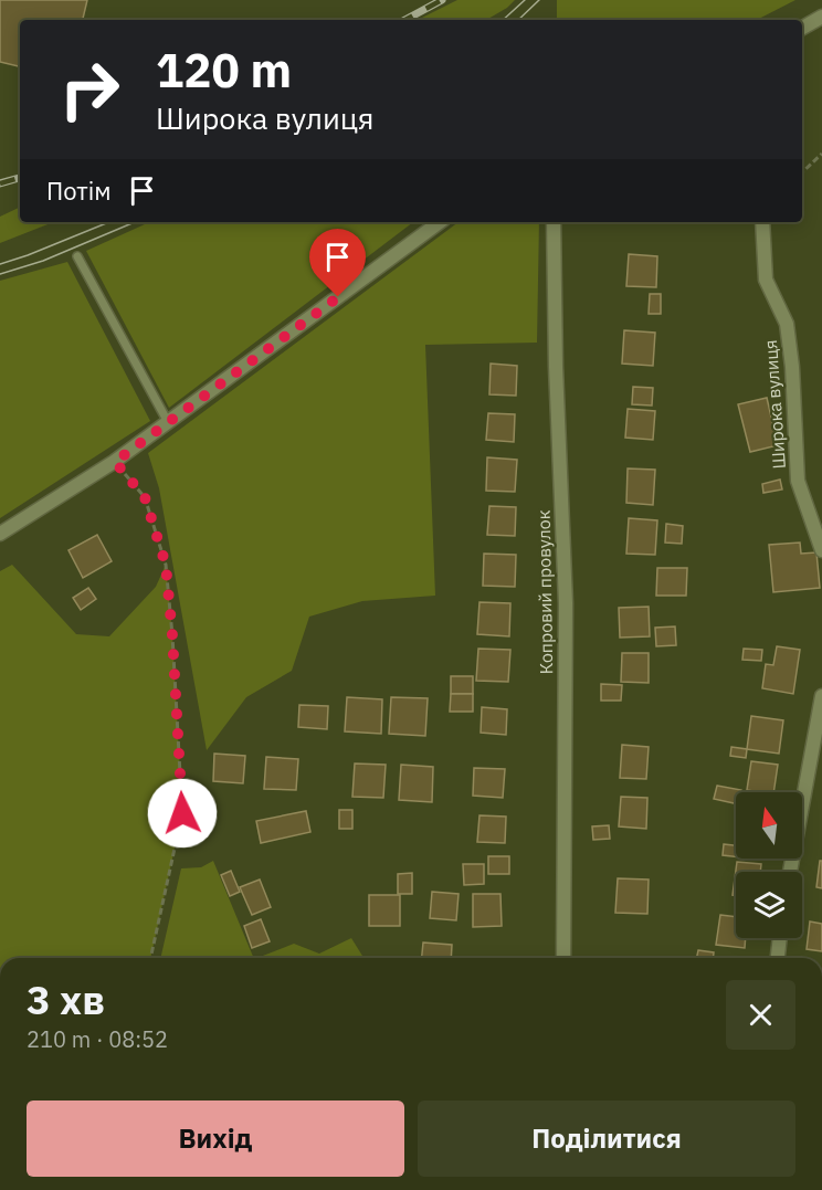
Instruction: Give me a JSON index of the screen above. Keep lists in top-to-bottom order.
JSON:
{
  "streets": {
    "street": ["Широка вулиця", "Копровий провулок"]
  },
  "north": "top",
  "page": {
    "turn": ["120 m", "Широка вулиця"],
    "then": "Потім",
    "heading": ["3 хв", "210 m · 08:52"],
    "buttons": ["Вихід", "Поділитися"]
  }
}
